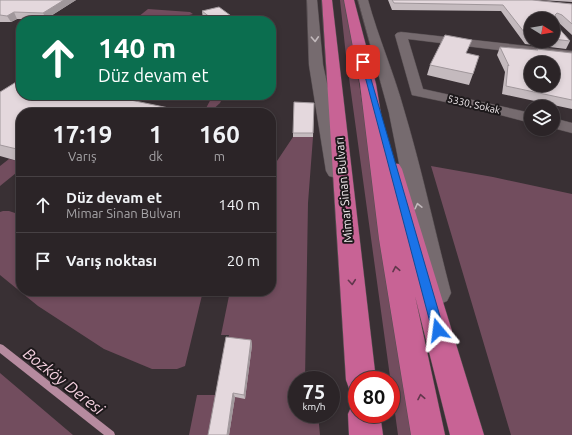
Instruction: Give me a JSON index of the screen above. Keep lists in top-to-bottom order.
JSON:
{
  "streets": {
    "highway": ["Mimar Sinan Bulvarı"],
    "street": ["5330. Sokak"]
  },
  "water": ["Bozköy Deresi"],
  "north": "right",
  "page": {
    "turn": ["140 m", "Düz devam et"],
    "eta": [
      "17:19",
      "Varış",
      "1",
      "dk",
      "160",
      "m"
    ],
    "list": [
      {
        "name": "Düz devam et",
        "note": "Mimar Sinan Bulvarı",
        "value": "140 m"
      },
      {
        "name": "Varış noktası",
        "value": "20 m"
      }
    ],
    "speed": "75 km/h",
    "limit": "80"
  }
}
